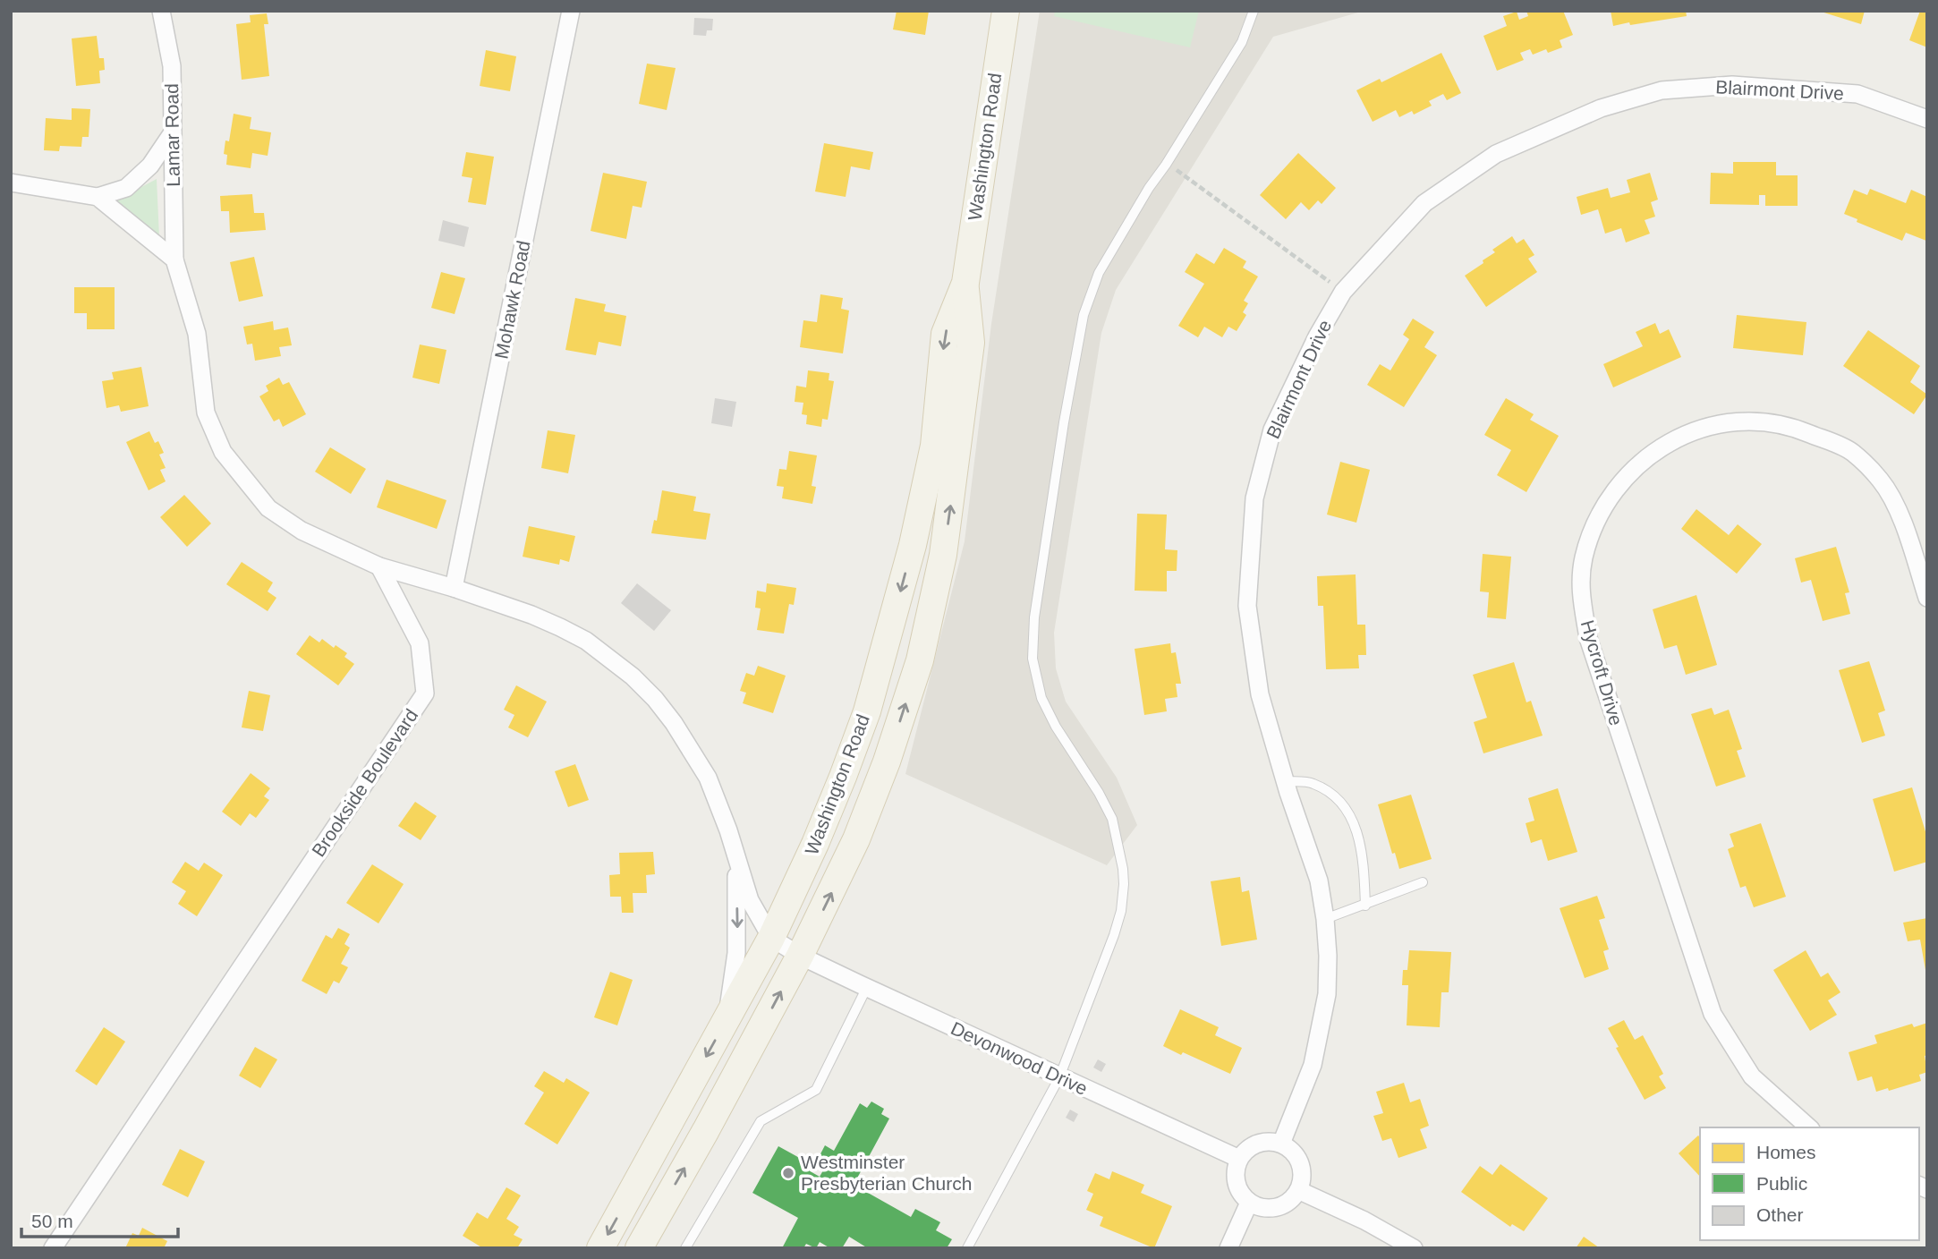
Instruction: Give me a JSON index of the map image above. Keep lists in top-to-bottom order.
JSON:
{
  "streets": {
    "main road": ["Washington Road"],
    "street": [
      "Blairmont Drive",
      "Lamar Road",
      "Mohawk Road",
      "Hycroft Drive",
      "Brookside Boulevard",
      "Devonwood Drive"
    ]
  },
  "crossings": [
    ["Blairmont Drive", "Devonwood Drive"],
    ["Lamar Road", "Brookside Boulevard"],
    ["Washington Road", "Devonwood Drive"]
  ],
  "places": ["Westminster Presbyterian Church"],
  "legend": ["Homes", "Public", "Other"],
  "scale_bar": "50 m"
}
